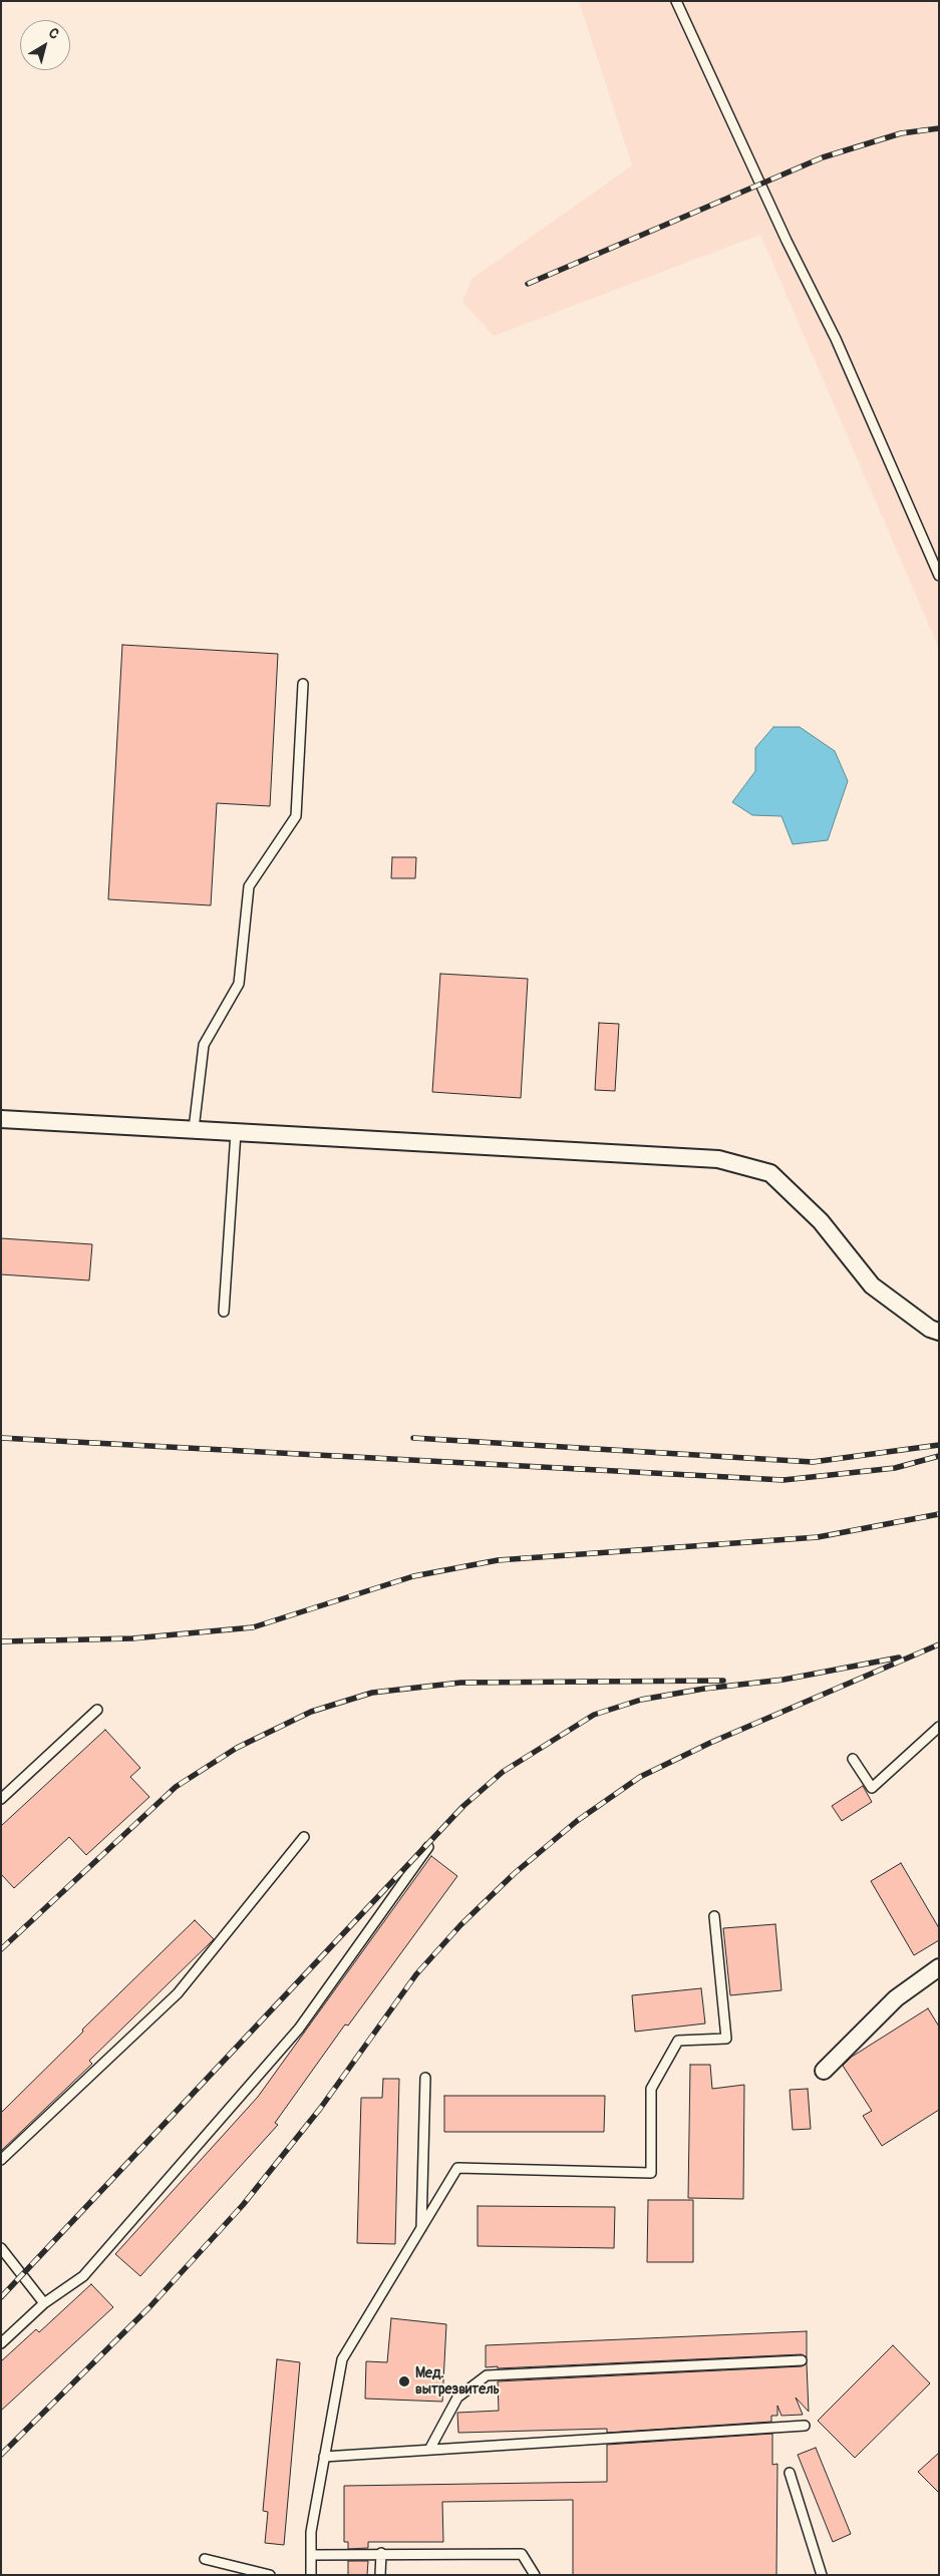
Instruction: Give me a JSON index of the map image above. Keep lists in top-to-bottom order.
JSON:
{
  "places": ["Мед. вытрезвитель"],
  "north": "top right"
}
